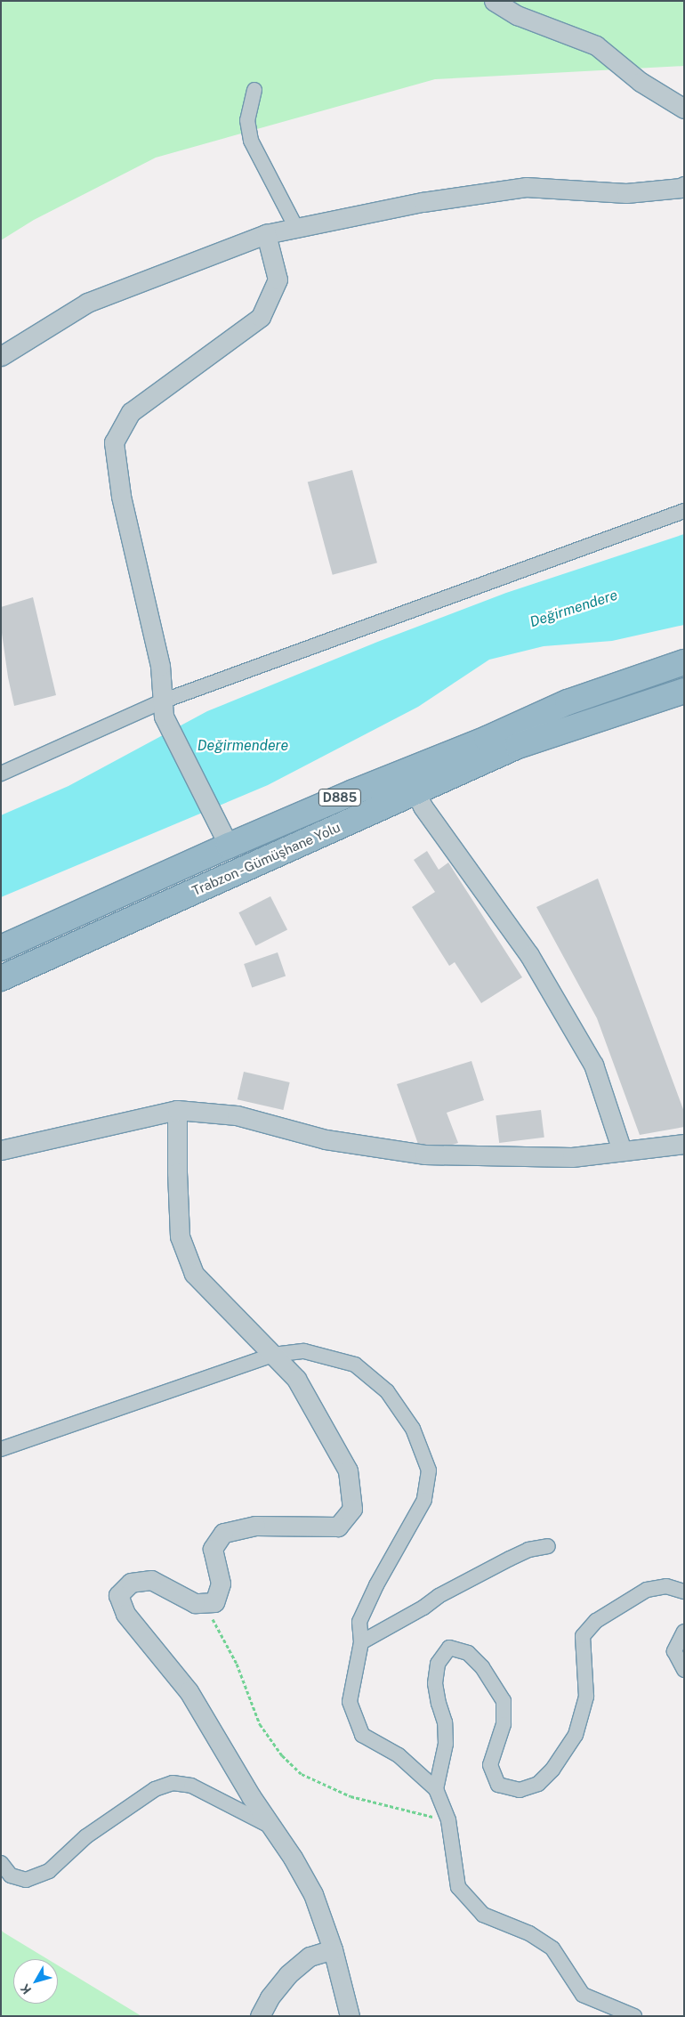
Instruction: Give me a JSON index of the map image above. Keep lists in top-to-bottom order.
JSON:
{
  "streets": {
    "highway": ["D885", "Trabzon - Gümüşhane Yolu"]
  },
  "water": ["Değirmendere"],
  "north": "bottom left"
}
